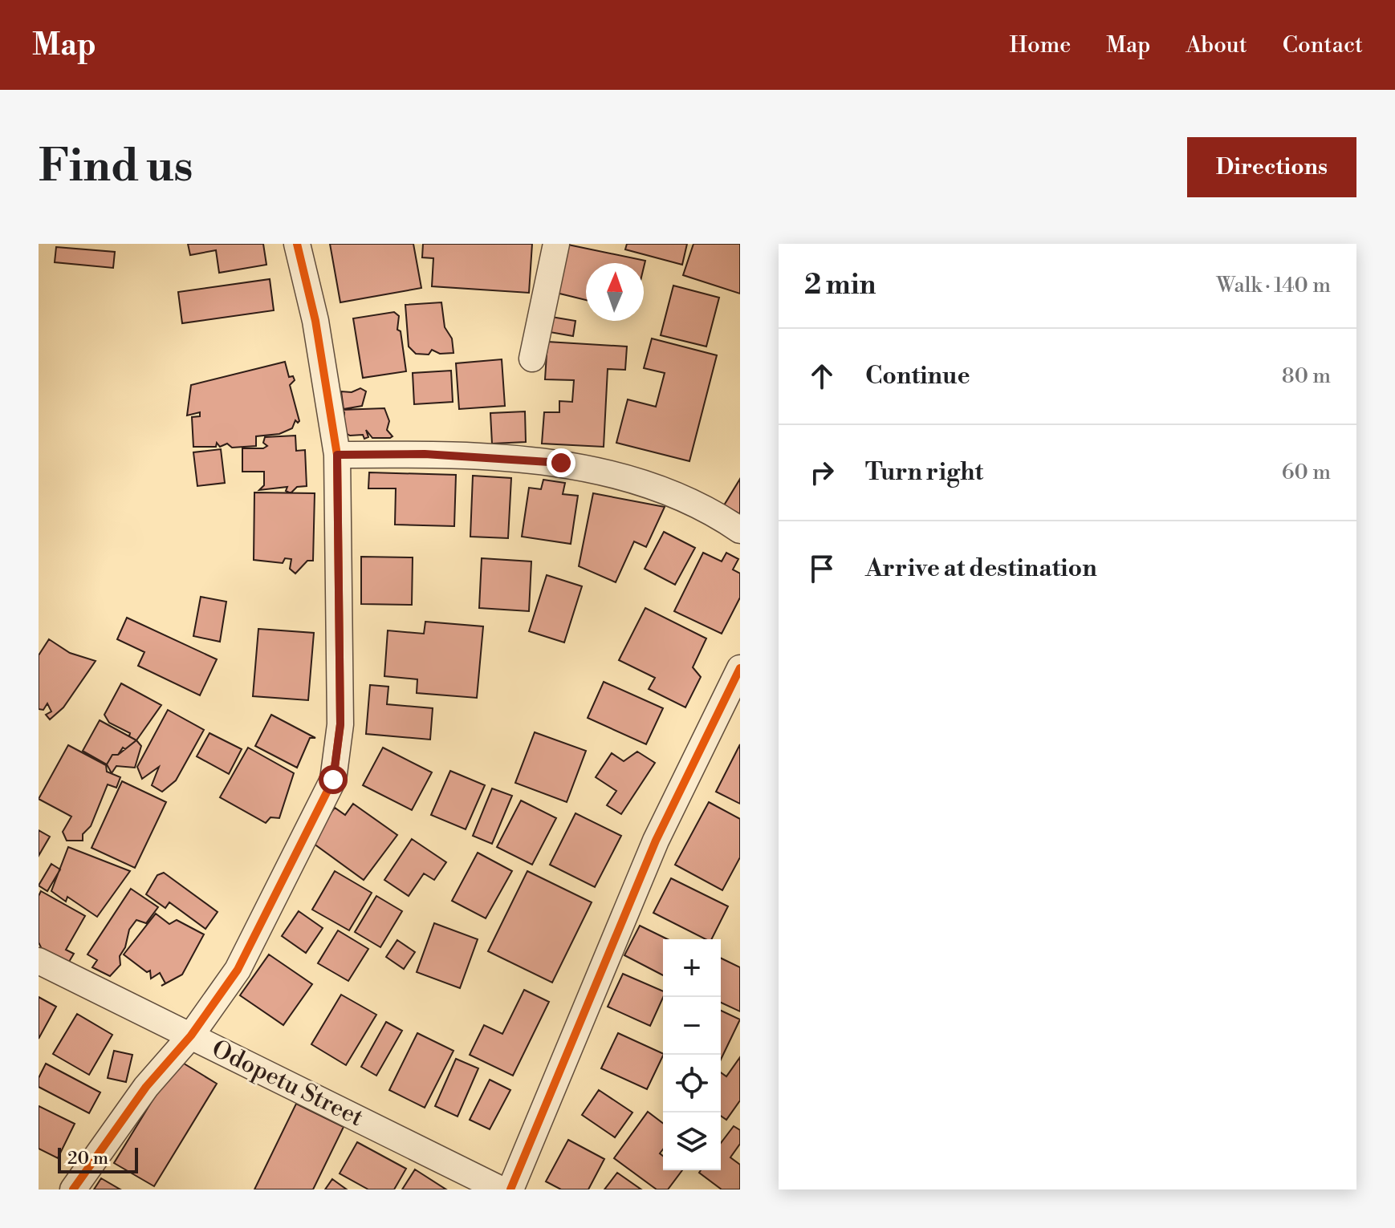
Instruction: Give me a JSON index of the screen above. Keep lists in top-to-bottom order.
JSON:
{
  "streets": {
    "street": ["Odopetu Street"]
  },
  "scale_bar": "20 m",
  "north": "top",
  "page": {
    "header": "Map",
    "nav": [
      "Home",
      "Map",
      "About",
      "Contact"
    ],
    "buttons": "Directions",
    "title": "Find us",
    "heading": ["2 min", "Walk · 140 m"],
    "list": [
      ["Continue", "80 m"],
      ["Turn right", "60 m"],
      "Arrive at destination"
    ],
    "map_buttons": ["+", "−"],
    "scale": "20 m"
  }
}
